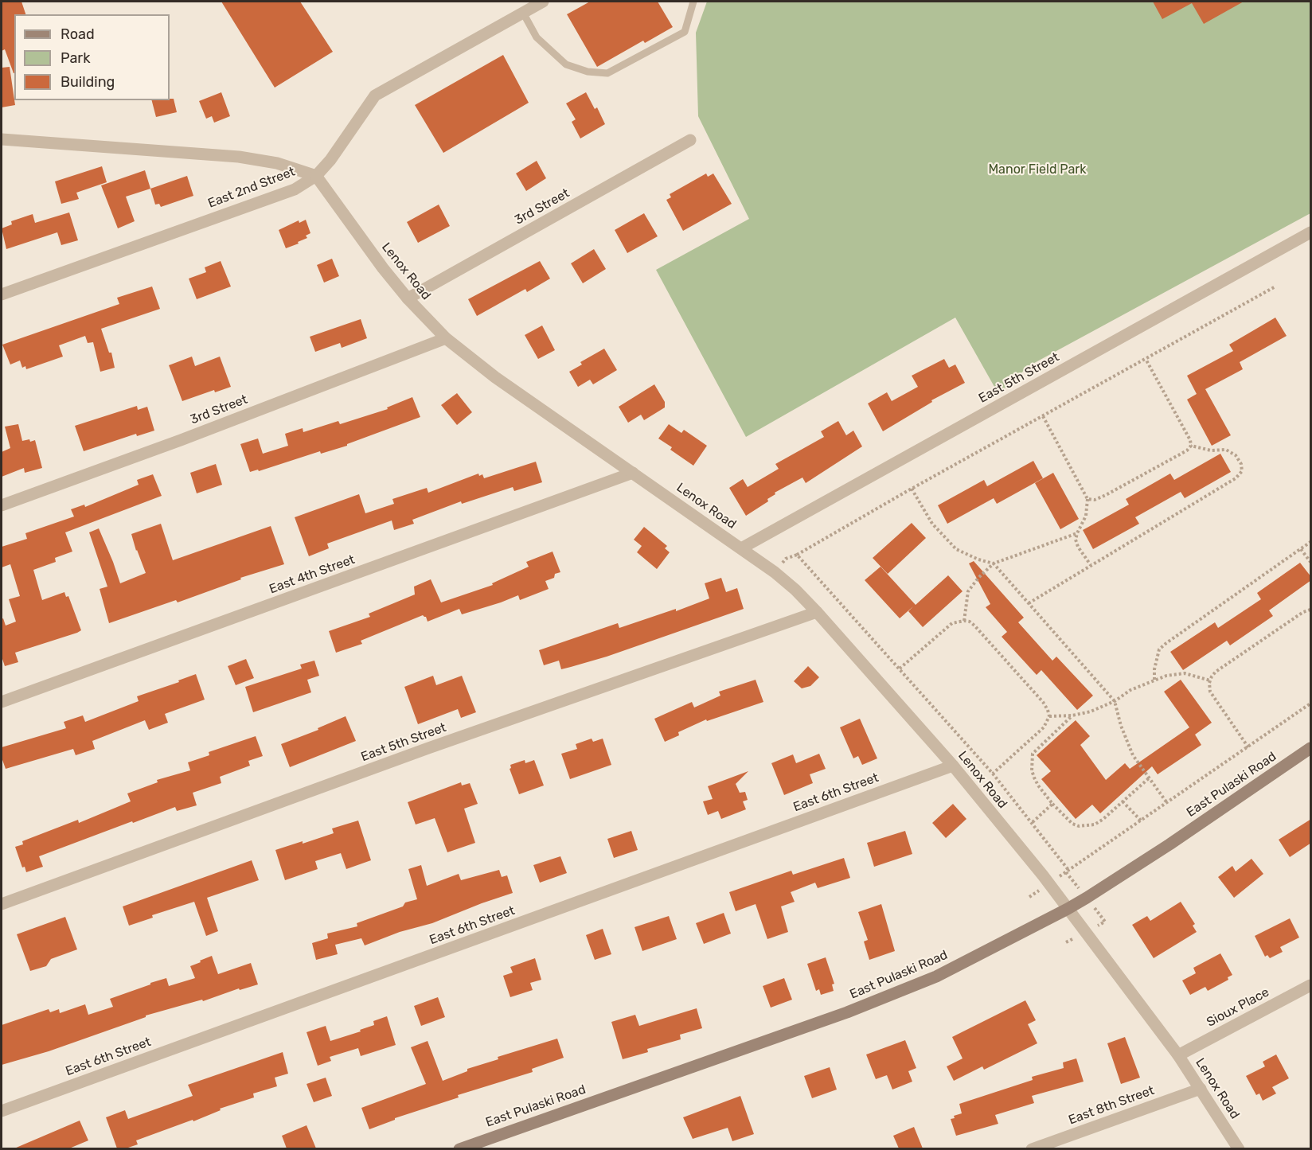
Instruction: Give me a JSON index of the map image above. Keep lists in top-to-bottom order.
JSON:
{
  "streets": {
    "main road": ["East Pulaski Road"],
    "street": [
      "East 2nd Street",
      "3rd Street",
      "Lenox Road",
      "East 5th Street",
      "East 4th Street",
      "East 6th Street",
      "Sioux Place",
      "East 8th Street"
    ]
  },
  "crossings": [
    ["East 2nd Street", "Lenox Road"],
    ["3rd Street", "Lenox Road"],
    ["Lenox Road", "East 5th Street"],
    ["Lenox Road", "East 4th Street"],
    ["Lenox Road", "East Pulaski Road"],
    ["Lenox Road", "East 6th Street"],
    ["Lenox Road", "Sioux Place"],
    ["Lenox Road", "East 8th Street"]
  ],
  "parks": ["Manor Field Park"],
  "legend": ["Road", "Park", "Building"]
}
